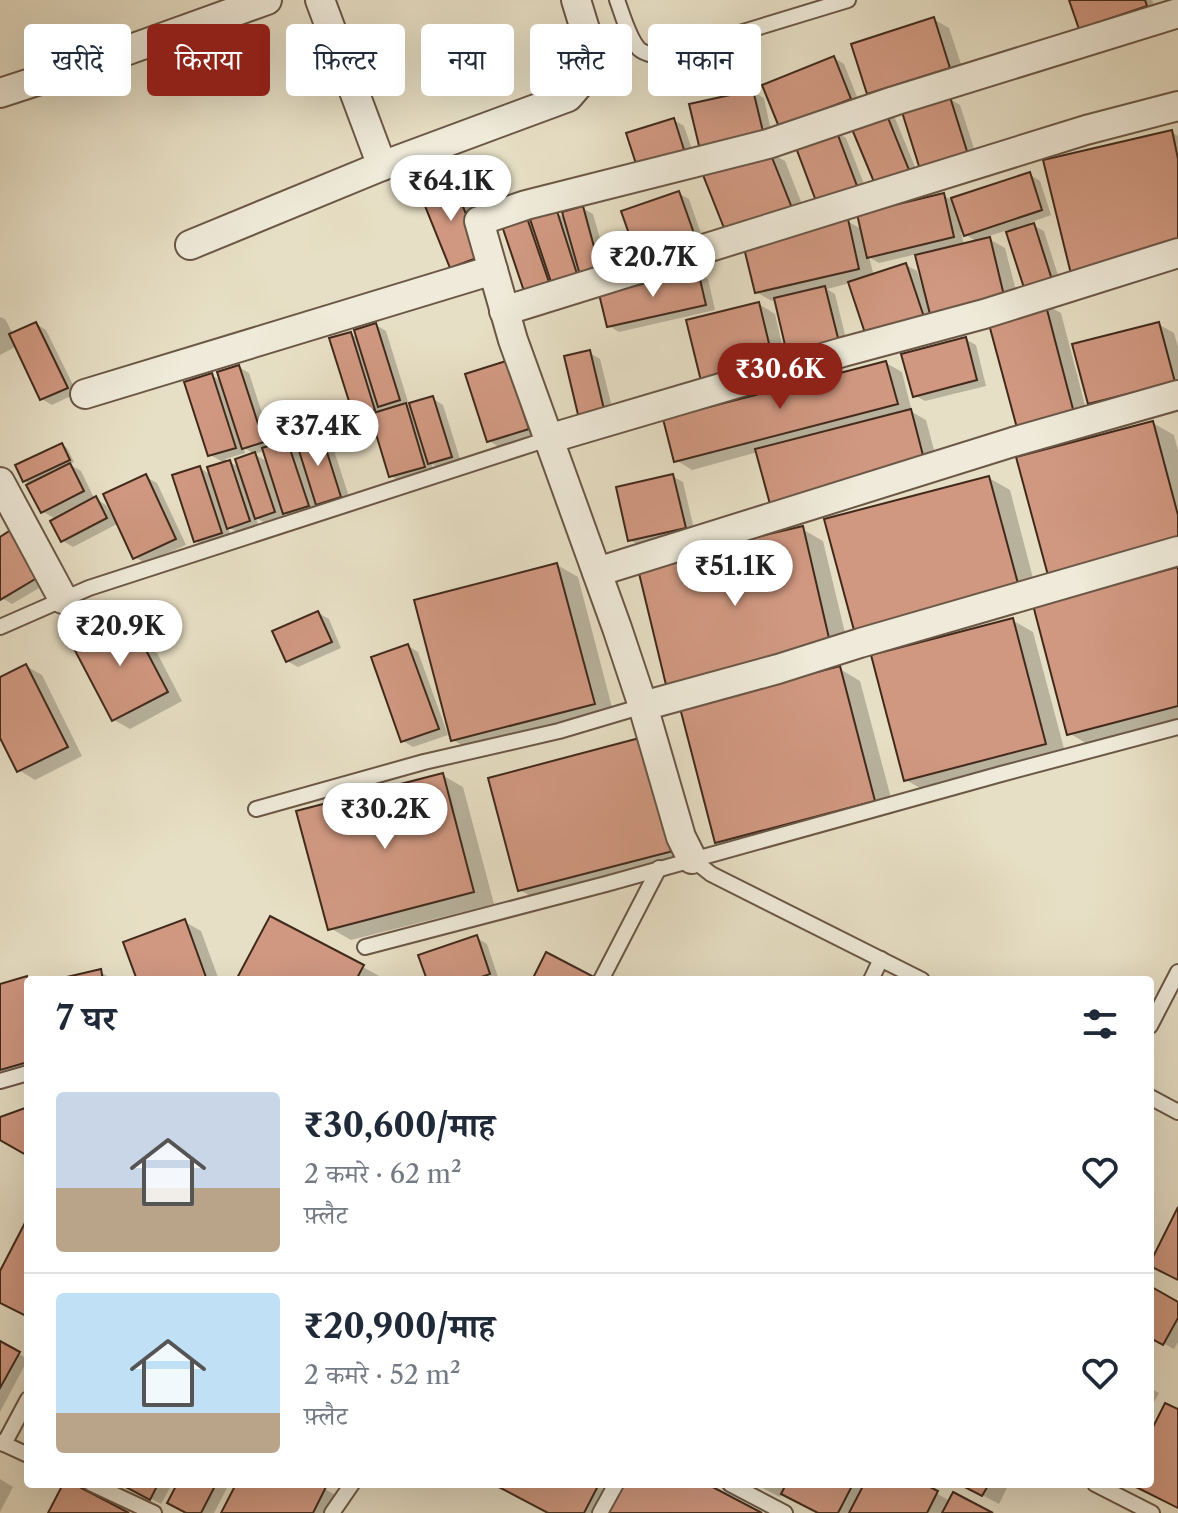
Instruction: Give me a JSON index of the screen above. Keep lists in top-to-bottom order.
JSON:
{
  "page": {
    "chip": [
      "खरीदें",
      "किराया",
      "फ़िल्टर",
      "नया",
      "फ़्लैट",
      "मकान"
    ],
    "price": [
      "₹64.1K",
      "₹20.7K",
      "₹30.6K",
      "₹37.4K",
      "₹51.1K",
      "₹20.9K",
      "₹30.2K"
    ],
    "heading": "7 घर",
    "list": [
      {
        "name": "₹30,600/माह",
        "note": "2 कमरे · 62 m² · फ़्लैट"
      },
      {
        "name": "₹20,900/माह",
        "note": "2 कमरे · 52 m² · फ़्लैट"
      }
    ]
  }
}
